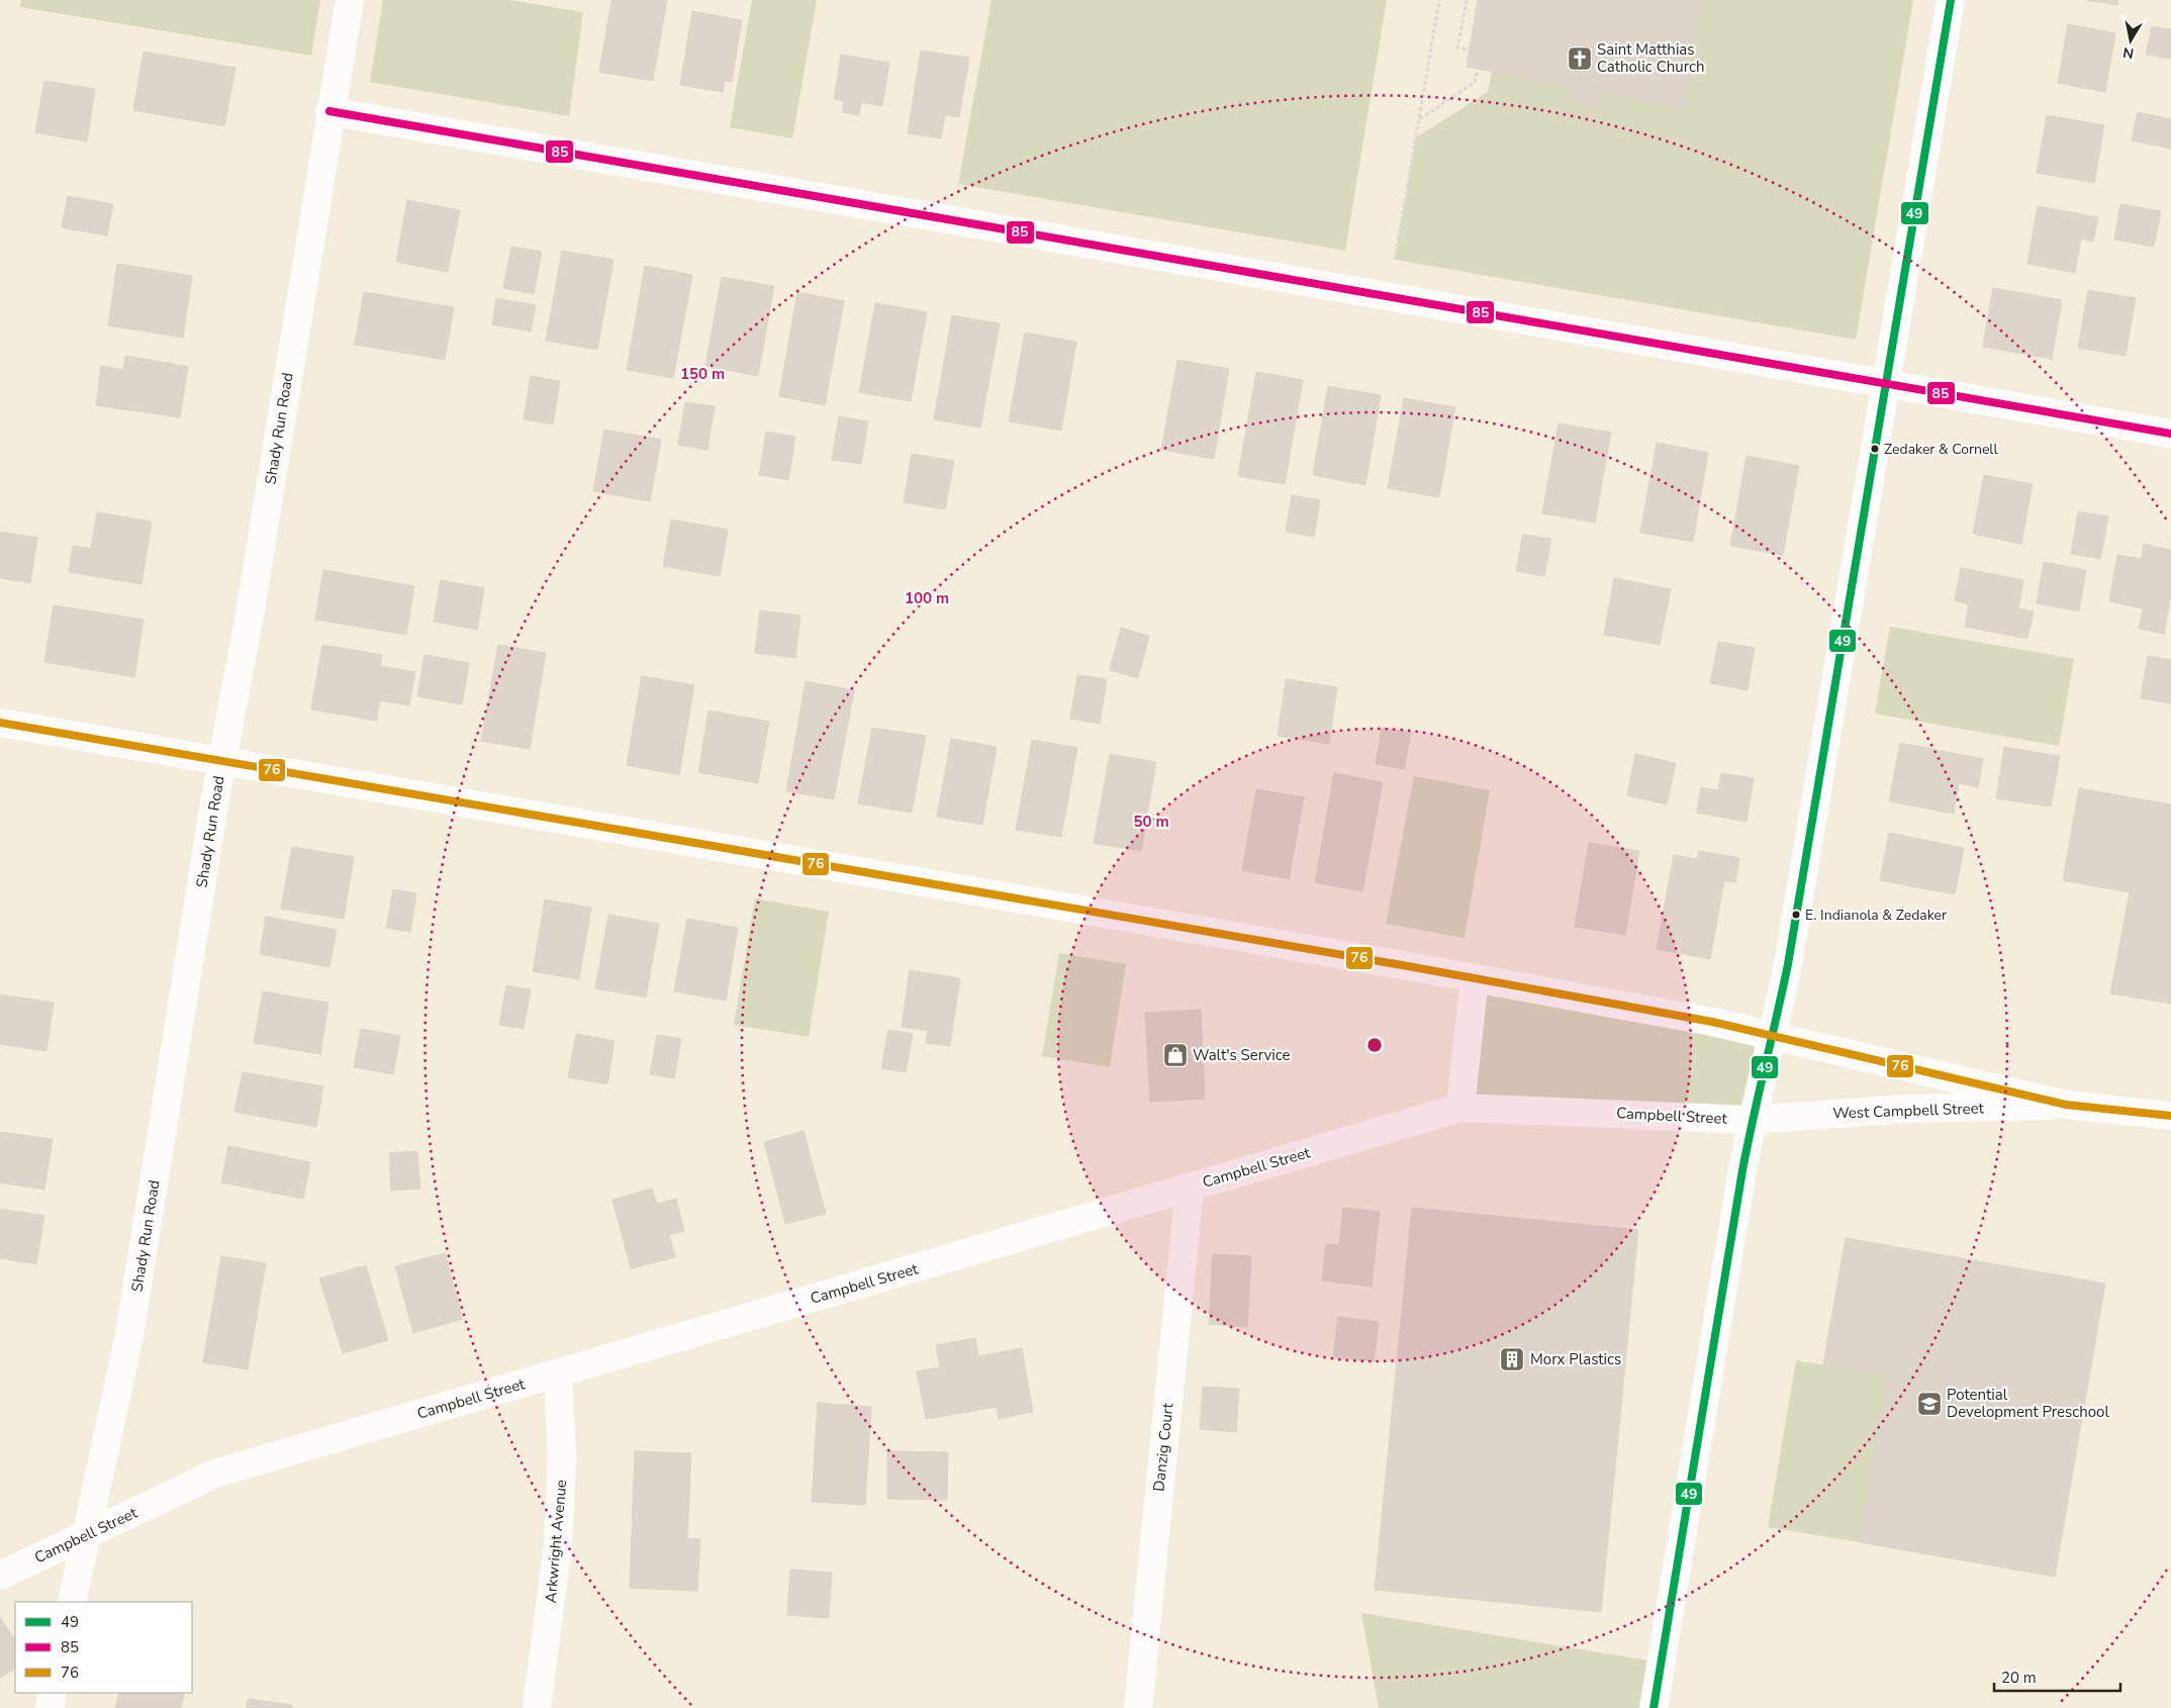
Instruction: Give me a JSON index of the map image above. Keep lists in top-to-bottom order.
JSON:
{
  "streets": {
    "street": [
      "Shady Run Road",
      "West Campbell Street",
      "Campbell Street",
      "Danzig Court",
      "Arkwright Avenue"
    ]
  },
  "crossings": [
    ["Shady Run Road", "Campbell Street"],
    ["West Campbell Street", "Campbell Street"],
    ["Campbell Street", "Danzig Court"],
    ["Campbell Street", "Arkwright Avenue"]
  ],
  "places": {
    "church": ["Saint Matthias Catholic Church"],
    "other": ["Zedaker & Cornell", "E. Indianola & Zedaker"],
    "shop": ["Walt's Service"],
    "building": ["Morx Plastics"],
    "school or university": ["Potential Development Preschool"]
  },
  "lines": ["transit line 49", "transit line 85", "transit line 76"],
  "legend": ["49", "85", "76"],
  "scale_bar": "20 m",
  "north": "bottom",
  "rings": ["150 m", "100 m", "50 m"]
}
